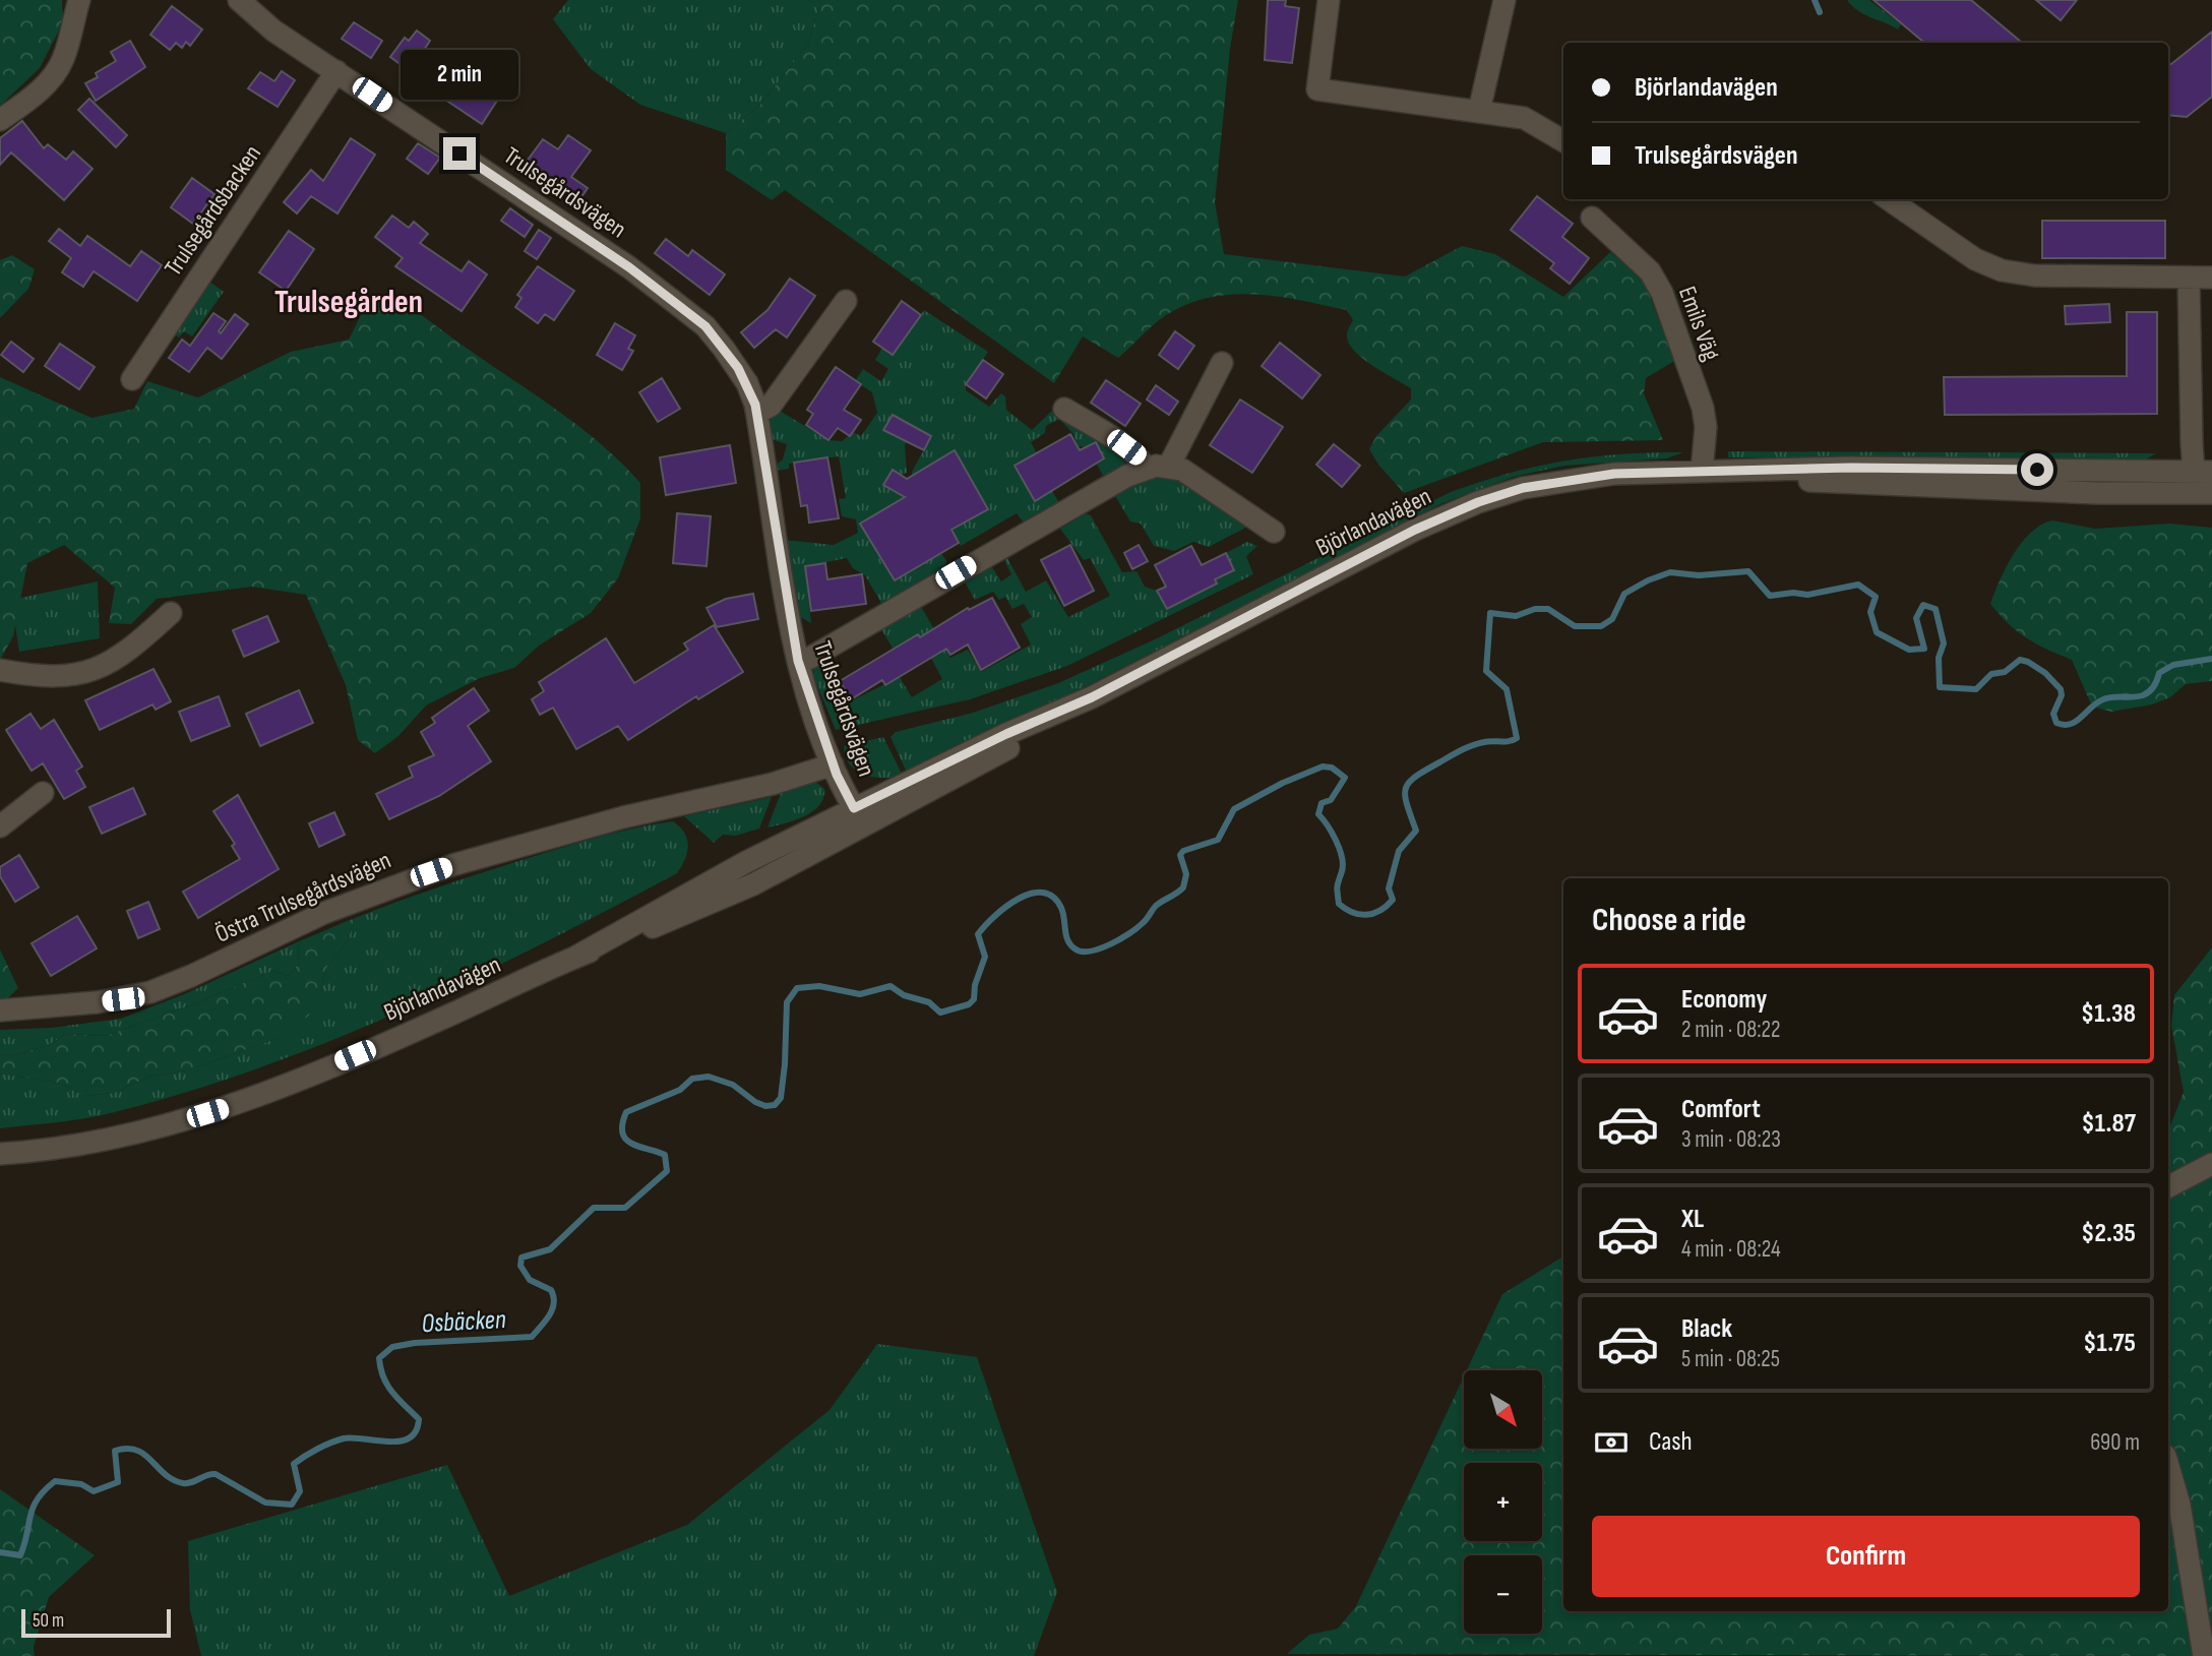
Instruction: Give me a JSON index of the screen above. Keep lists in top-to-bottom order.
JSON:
{
  "streets": {
    "street": [
      "Trulsegårdsvägen",
      "Trulsegårdsbacken",
      "Emils Väg",
      "Björlandavägen",
      "Östra Trulsegårdsvägen"
    ]
  },
  "crossings": [
    ["Trulsegårdsvägen", "Trulsegårdsbacken"],
    ["Trulsegårdsvägen", "Björlandavägen"],
    ["Trulsegårdsvägen", "Östra Trulsegårdsvägen"],
    ["Emils Väg", "Björlandavägen"]
  ],
  "districts": ["Trulsegården"],
  "water": ["Osbäcken"],
  "scale_bar": "50 m",
  "north": "bottom right",
  "page": {
    "banner": ["Björlandavägen", "Trulsegårdsvägen"],
    "bubble": "2 min",
    "heading": "Choose a ride",
    "list": [
      {
        "name": "Economy",
        "note": "2 min · 08:22",
        "value": "$1.38"
      },
      {
        "name": "Comfort",
        "note": "3 min · 08:23",
        "value": "$1.87"
      },
      {
        "name": "XL",
        "note": "4 min · 08:24",
        "value": "$2.35"
      },
      {
        "name": "Black",
        "note": "5 min · 08:25",
        "value": "$1.75"
      }
    ],
    "map_buttons": ["+", "−"],
    "pay": ["Cash", "690 m"],
    "buttons": "Confirm",
    "scale": "50 m"
  }
}
